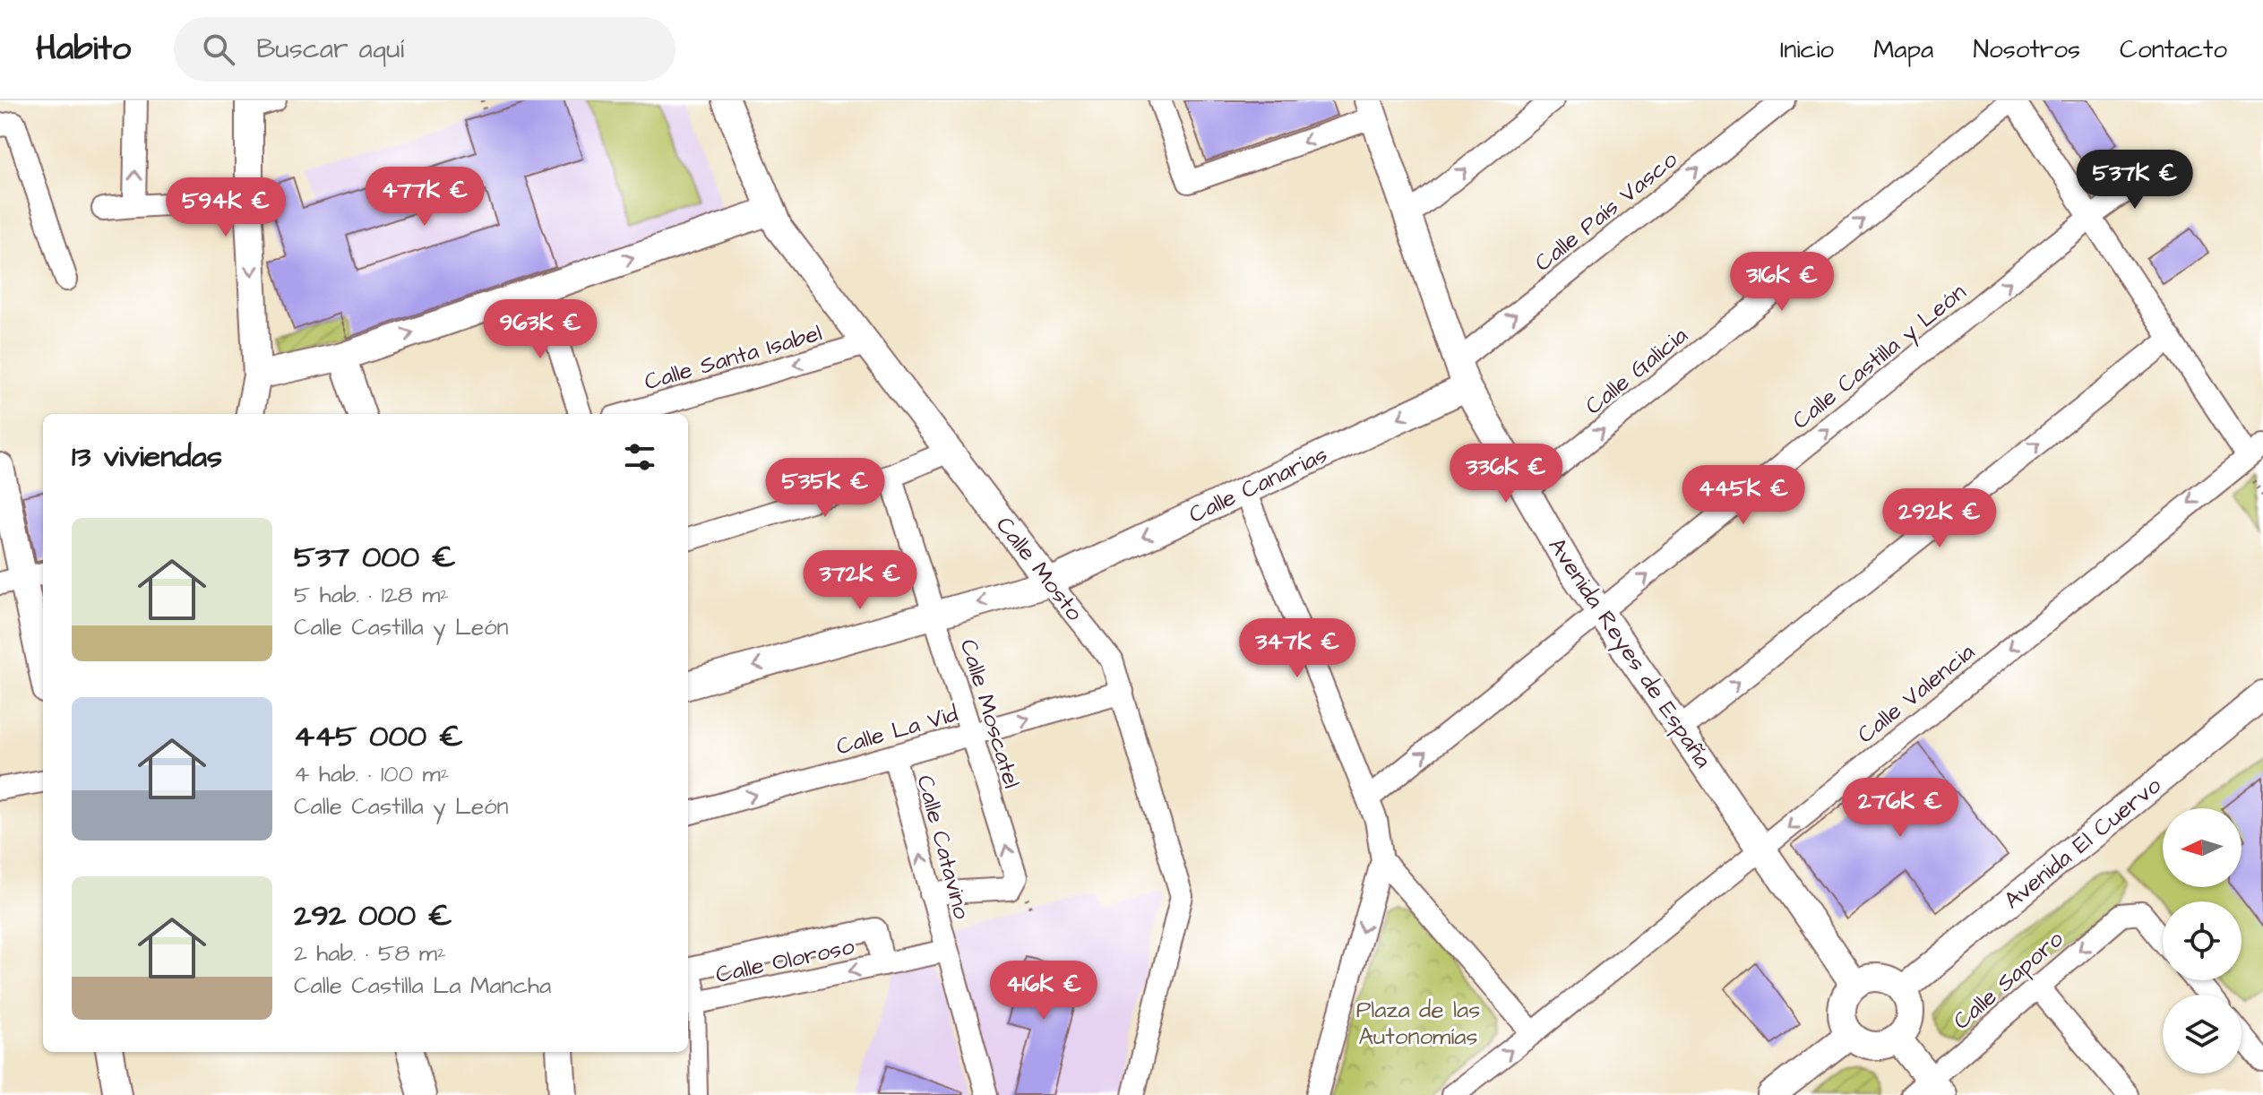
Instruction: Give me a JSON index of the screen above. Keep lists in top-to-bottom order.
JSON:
{
  "streets": {
    "street": [
      "Calle País Vasco",
      "Calle Castilla y León",
      "Calle Santa Isabel",
      "Calle Galicia",
      "Calle Canarias",
      "Calle Mosto",
      "Avenida Reyes de España",
      "Calle Valencia",
      "Calle Moscatel",
      "Calle La Vid",
      "Avenida El Cuervo",
      "Calle Catavino",
      "Calle Oloroso",
      "Calle Saporo"
    ]
  },
  "crossings": [
    ["Calle País Vasco", "Avenida Reyes de España"],
    ["Calle Castilla y León", "Avenida Reyes de España"],
    ["Calle Santa Isabel", "Calle Mosto"],
    ["Calle Galicia", "Avenida Reyes de España"],
    ["Calle Canarias", "Calle Mosto"],
    ["Calle Canarias", "Avenida Reyes de España"],
    ["Calle Canarias", "Calle Moscatel"],
    ["Calle Mosto", "Calle La Vid"],
    ["Avenida Reyes de España", "Calle Valencia"],
    ["Avenida Reyes de España", "Avenida El Cuervo"],
    ["Calle Moscatel", "Calle La Vid"],
    ["Calle Moscatel", "Calle Catavino"],
    ["Calle La Vid", "Calle Catavino"],
    ["Calle Catavino", "Calle Oloroso"]
  ],
  "one_way": [
    "Calle Galicia",
    "Calle La Vid",
    "Calle Catavino",
    "Calle Oloroso",
    "Calle Saporo"
  ],
  "parks": ["Plaza de las Autonomías"],
  "north": "left",
  "page": {
    "header": "Habito",
    "search": "Buscar aquí",
    "nav": [
      "Inicio",
      "Mapa",
      "Nosotros",
      "Contacto"
    ],
    "price": [
      "537K €",
      "477K €",
      "594K €",
      "316K €",
      "963K €",
      "336K €",
      "535K €",
      "445K €",
      "292K €",
      "372K €",
      "347K €",
      "276K €",
      "416K €"
    ],
    "heading": "13 viviendas",
    "list": [
      {
        "name": "537 000 €",
        "note": "5 hab. · 128 m² · Calle Castilla y León"
      },
      {
        "name": "445 000 €",
        "note": "4 hab. · 100 m² · Calle Castilla y León"
      },
      {
        "name": "292 000 €",
        "note": "2 hab. · 58 m² · Calle Castilla La Mancha"
      }
    ]
  }
}
